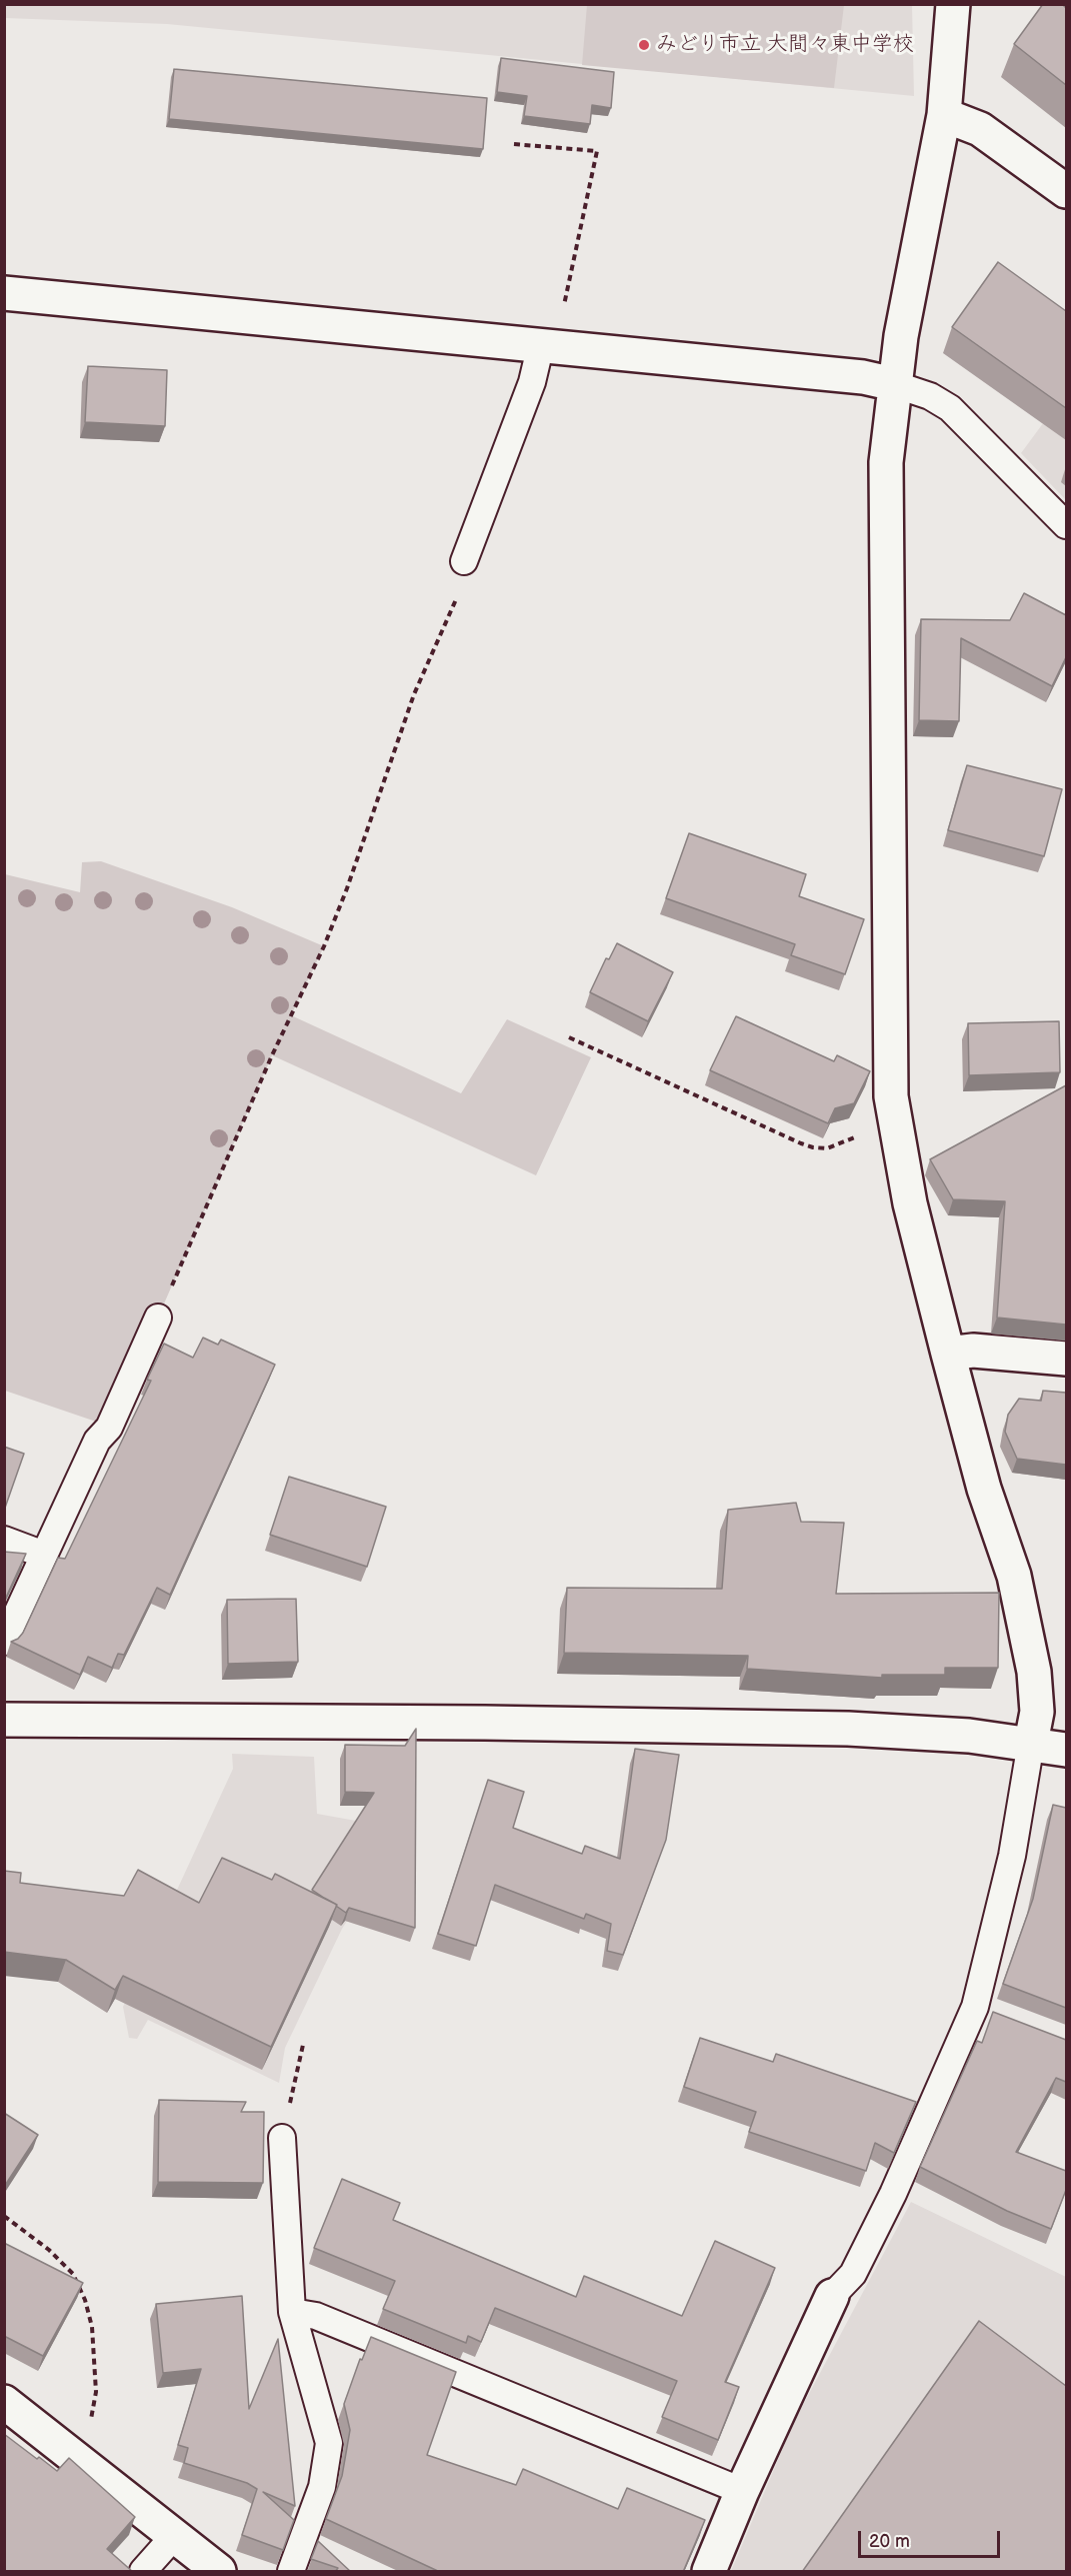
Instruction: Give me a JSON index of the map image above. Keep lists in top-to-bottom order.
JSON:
{
  "places": ["みどり市立 大間々東中学校"],
  "scale_bar": "20 m"
}
